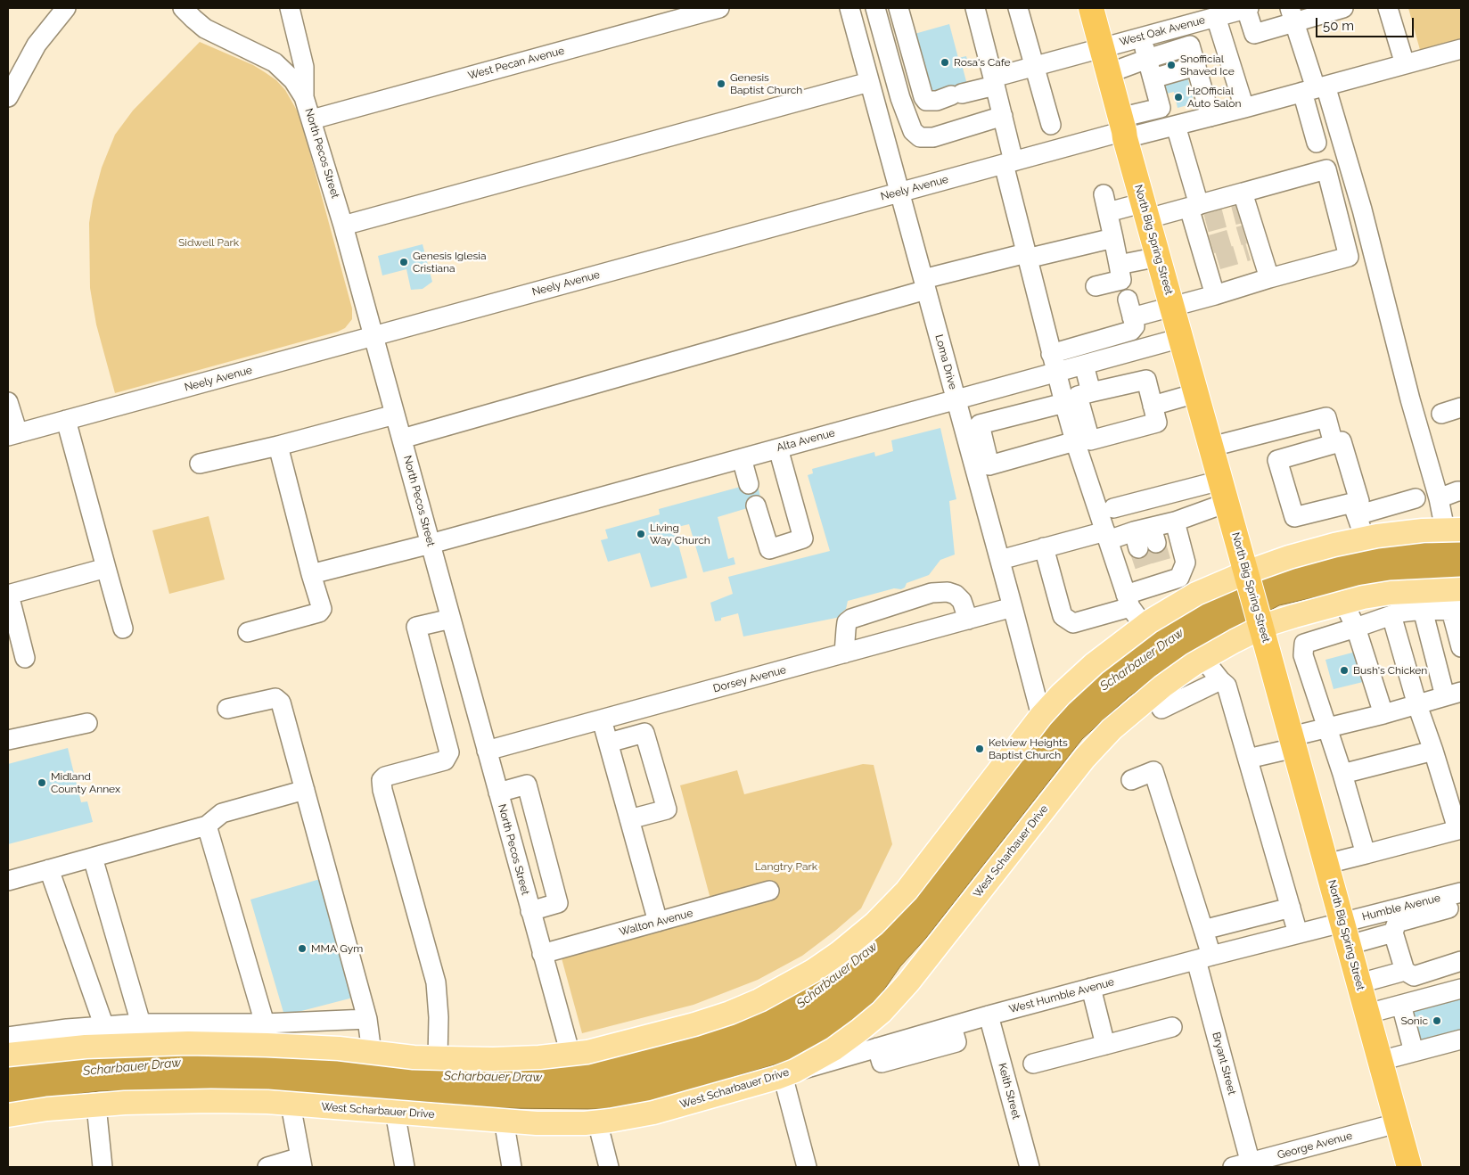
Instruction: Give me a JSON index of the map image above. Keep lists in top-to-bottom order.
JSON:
{
  "streets": {
    "highway": ["North Big Spring Street"],
    "main road": ["West Scharbauer Drive"],
    "street": [
      "West Oak Avenue",
      "West Pecan Avenue",
      "North Pecos Street",
      "Neely Avenue",
      "Loma Drive",
      "Alta Avenue",
      "Dorsey Avenue",
      "Humble Avenue",
      "Walton Avenue",
      "West Humble Avenue",
      "Bryant Street",
      "Keith Street",
      "George Avenue"
    ]
  },
  "crossings": [
    ["West Oak Avenue", "North Big Spring Street"],
    ["West Pecan Avenue", "North Pecos Street"],
    ["North Pecos Street", "Neely Avenue"],
    ["North Pecos Street", "Alta Avenue"],
    ["North Pecos Street", "Dorsey Avenue"],
    ["North Pecos Street", "Walton Avenue"],
    ["Neely Avenue", "North Big Spring Street"],
    ["Neely Avenue", "Loma Drive"],
    ["North Big Spring Street", "Alta Avenue"],
    ["North Big Spring Street", "West Scharbauer Drive"],
    ["North Big Spring Street", "Humble Avenue"],
    ["North Big Spring Street", "West Humble Avenue"],
    ["North Big Spring Street", "George Avenue"],
    ["Loma Drive", "Alta Avenue"],
    ["Loma Drive", "Dorsey Avenue"],
    ["West Scharbauer Drive", "West Humble Avenue"],
    ["Humble Avenue", "West Humble Avenue"],
    ["West Humble Avenue", "Bryant Street"],
    ["West Humble Avenue", "Keith Street"],
    ["Bryant Street", "George Avenue"]
  ],
  "water": ["Scharbauer Draw"],
  "parks": ["Sidwell Park", "Langtry Park"],
  "places": [
    "Rosa's Cafe",
    "Snofficial Shaved Ice",
    "Genesis Baptist Church",
    "H2Official Auto Salon",
    "Genesis Iglesia Cristiana",
    "Living Way Church",
    "Bush's Chicken",
    "Kelview Heights Baptist Church",
    "Midland County Annex",
    "MMA Gym",
    "Sonic"
  ],
  "scale_bar": "50 m"
}
